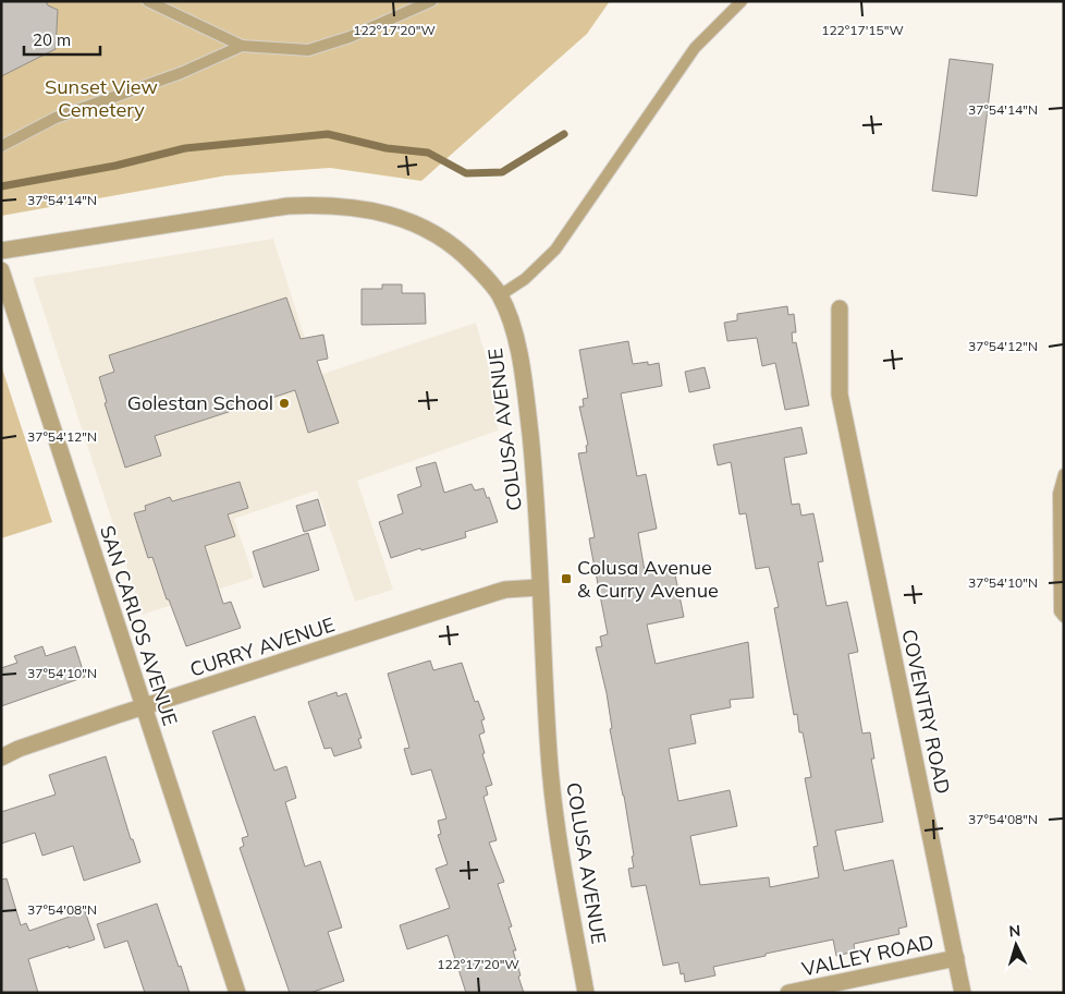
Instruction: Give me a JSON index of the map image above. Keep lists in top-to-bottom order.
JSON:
{
  "streets": {
    "street": [
      "COLUSA AVENUE",
      "SAN CARLOS AVENUE",
      "CURRY AVENUE",
      "COVENTRY ROAD",
      "VALLEY ROAD"
    ]
  },
  "crossings": [
    ["COLUSA AVENUE", "CURRY AVENUE"],
    ["SAN CARLOS AVENUE", "CURRY AVENUE"],
    ["COVENTRY ROAD", "VALLEY ROAD"]
  ],
  "parks": ["Sunset View Cemetery"],
  "places": {
    "other": ["Golestan School"],
    "transit": ["Colusa Avenue & Curry Avenue"]
  },
  "scale_bar": "20 m",
  "north": "top",
  "coordinates": [
    "122°17'20\"W",
    "122°17'15\"W",
    "37°54'14\"N",
    "37°54'12\"N",
    "37°54'10\"N",
    "37°54'08\"N"
  ]
}
